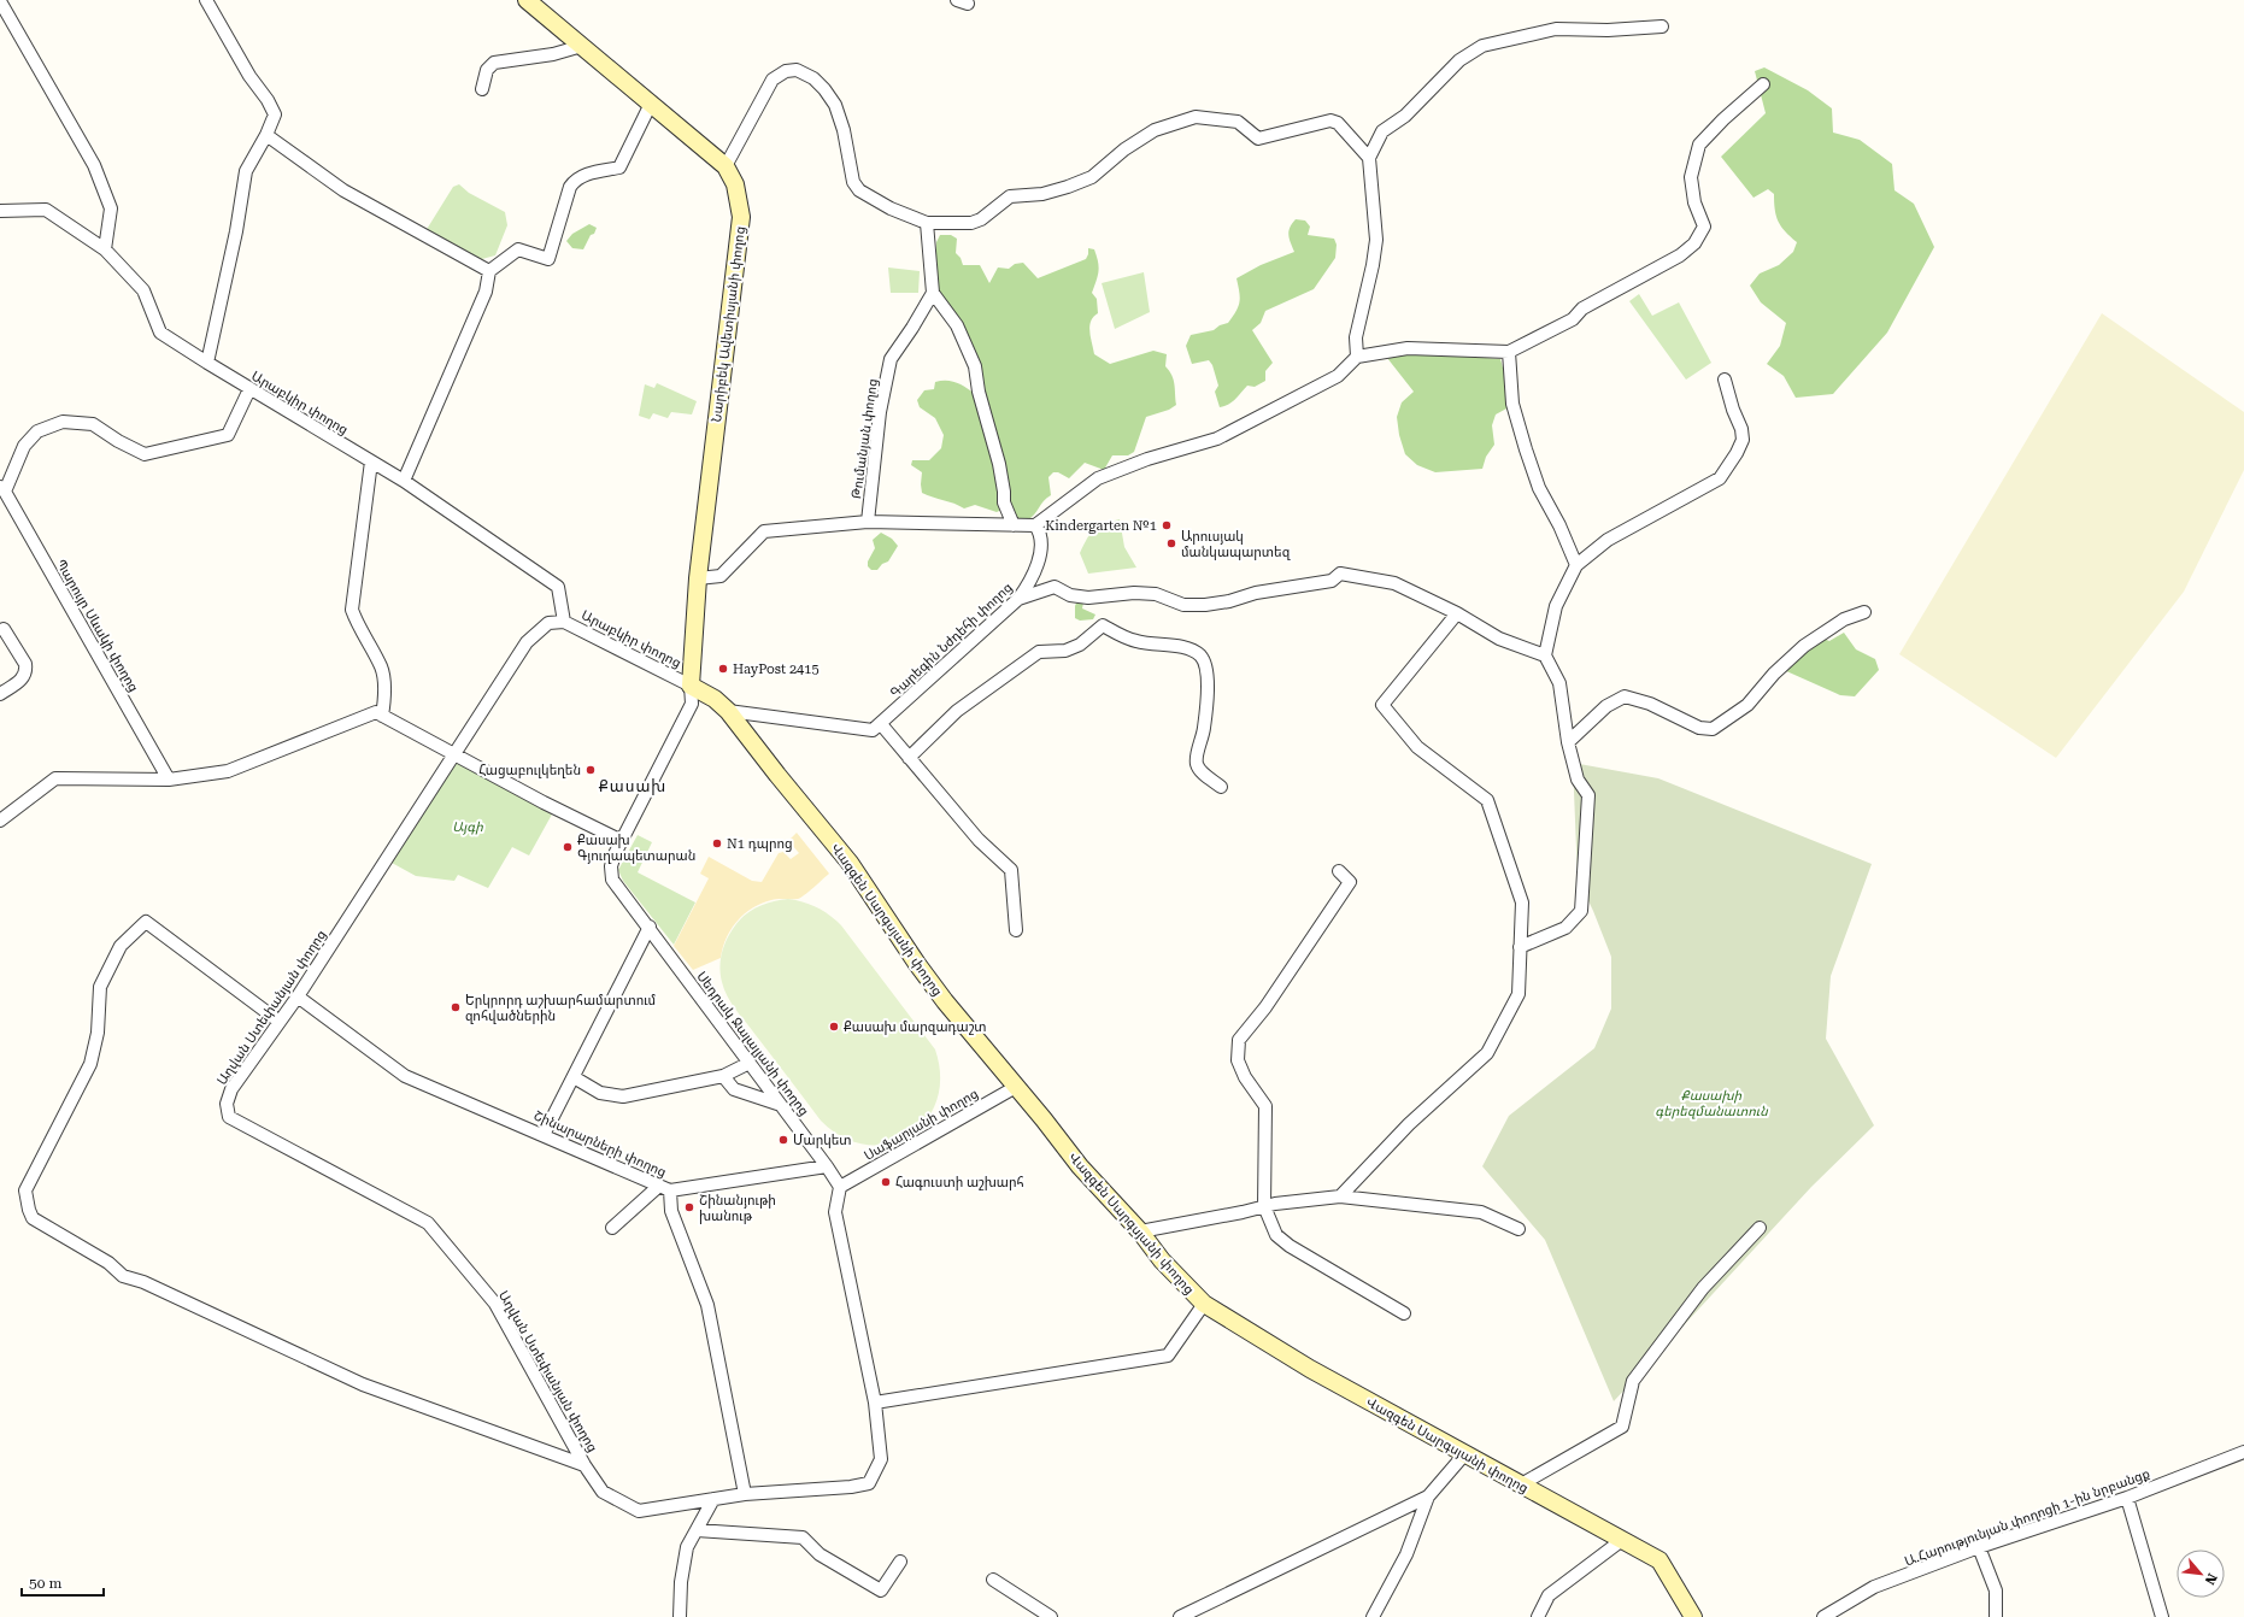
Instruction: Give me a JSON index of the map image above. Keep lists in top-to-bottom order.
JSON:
{
  "streets": {
    "street": [
      "Նարիբեկ Ավետիսյանի փողոց",
      "Արաբկիր փողոց",
      "Թումանյան փողոց",
      "Պարույր Սևակի փողոց",
      "Գարեգին Նժդեհի փողոց",
      "Վազգեն Սարգսյանի փողոց",
      "Աղվան Ստեփանյան փողոց",
      "Սեդրակ Ջալալյանի փողոց",
      "Սաֆարյանի փողոց",
      "Շինարարների փողոց",
      "Ա.Հարությունյան փողոցի 1-ին նրբանցք"
    ]
  },
  "crossings": [
    ["Նարիբեկ Ավետիսյանի փողոց", "Արաբկիր փողոց"],
    ["Նարիբեկ Ավետիսյանի փողոց", "Վազգեն Սարգսյանի փողոց"],
    ["Նարիբեկ Ավետիսյանի փողոց", "Սեդրակ Ջալալյանի փողոց"],
    ["Արաբկիր փողոց", "Վազգեն Սարգսյանի փողոց"],
    ["Արաբկիր փողոց", "Աղվան Ստեփանյան փողոց"],
    ["Արաբկիր փողոց", "Սեդրակ Ջալալյանի փողոց"],
    ["Վազգեն Սարգսյանի փողոց", "Սեդրակ Ջալալյանի փողոց"],
    ["Վազգեն Սարգսյանի փողոց", "Սաֆարյանի փողոց"],
    ["Աղվան Ստեփանյան փողոց", "Շինարարների փողոց"],
    ["Սեդրակ Ջալալյանի փողոց", "Սաֆարյանի փողոց"]
  ],
  "districts": ["Քասախ"],
  "parks": ["Այգի", "Քասախի գերեզմանատուն"],
  "places": [
    "Kindergarten №1",
    "Արուսյակ մանկապարտեզ",
    "HayPost 2415",
    "Հացաբուլկեղեն",
    "N1 դպրոց",
    "Քասախ Գյուղապետարան",
    "Երկրորդ աշխարհամարտում զոհվածներին",
    "Քասախ մարզադաշտ",
    "Մարկետ",
    "Հագուստի աշխարհ",
    "Շինանյութի խանութ"
  ],
  "scale_bar": "50 m",
  "north": "bottom right"
}
